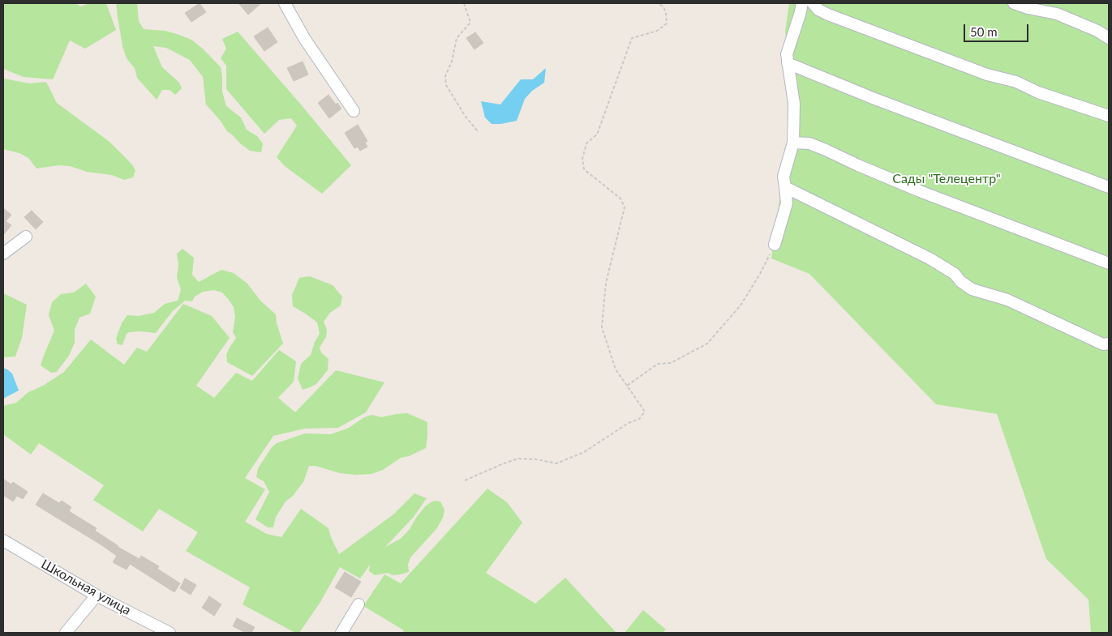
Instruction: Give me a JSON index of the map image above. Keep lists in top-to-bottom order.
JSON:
{
  "streets": {
    "street": ["Школьная улица"]
  },
  "parks": ["Сады \"Телецентр\""],
  "scale_bar": "50 m"
}
